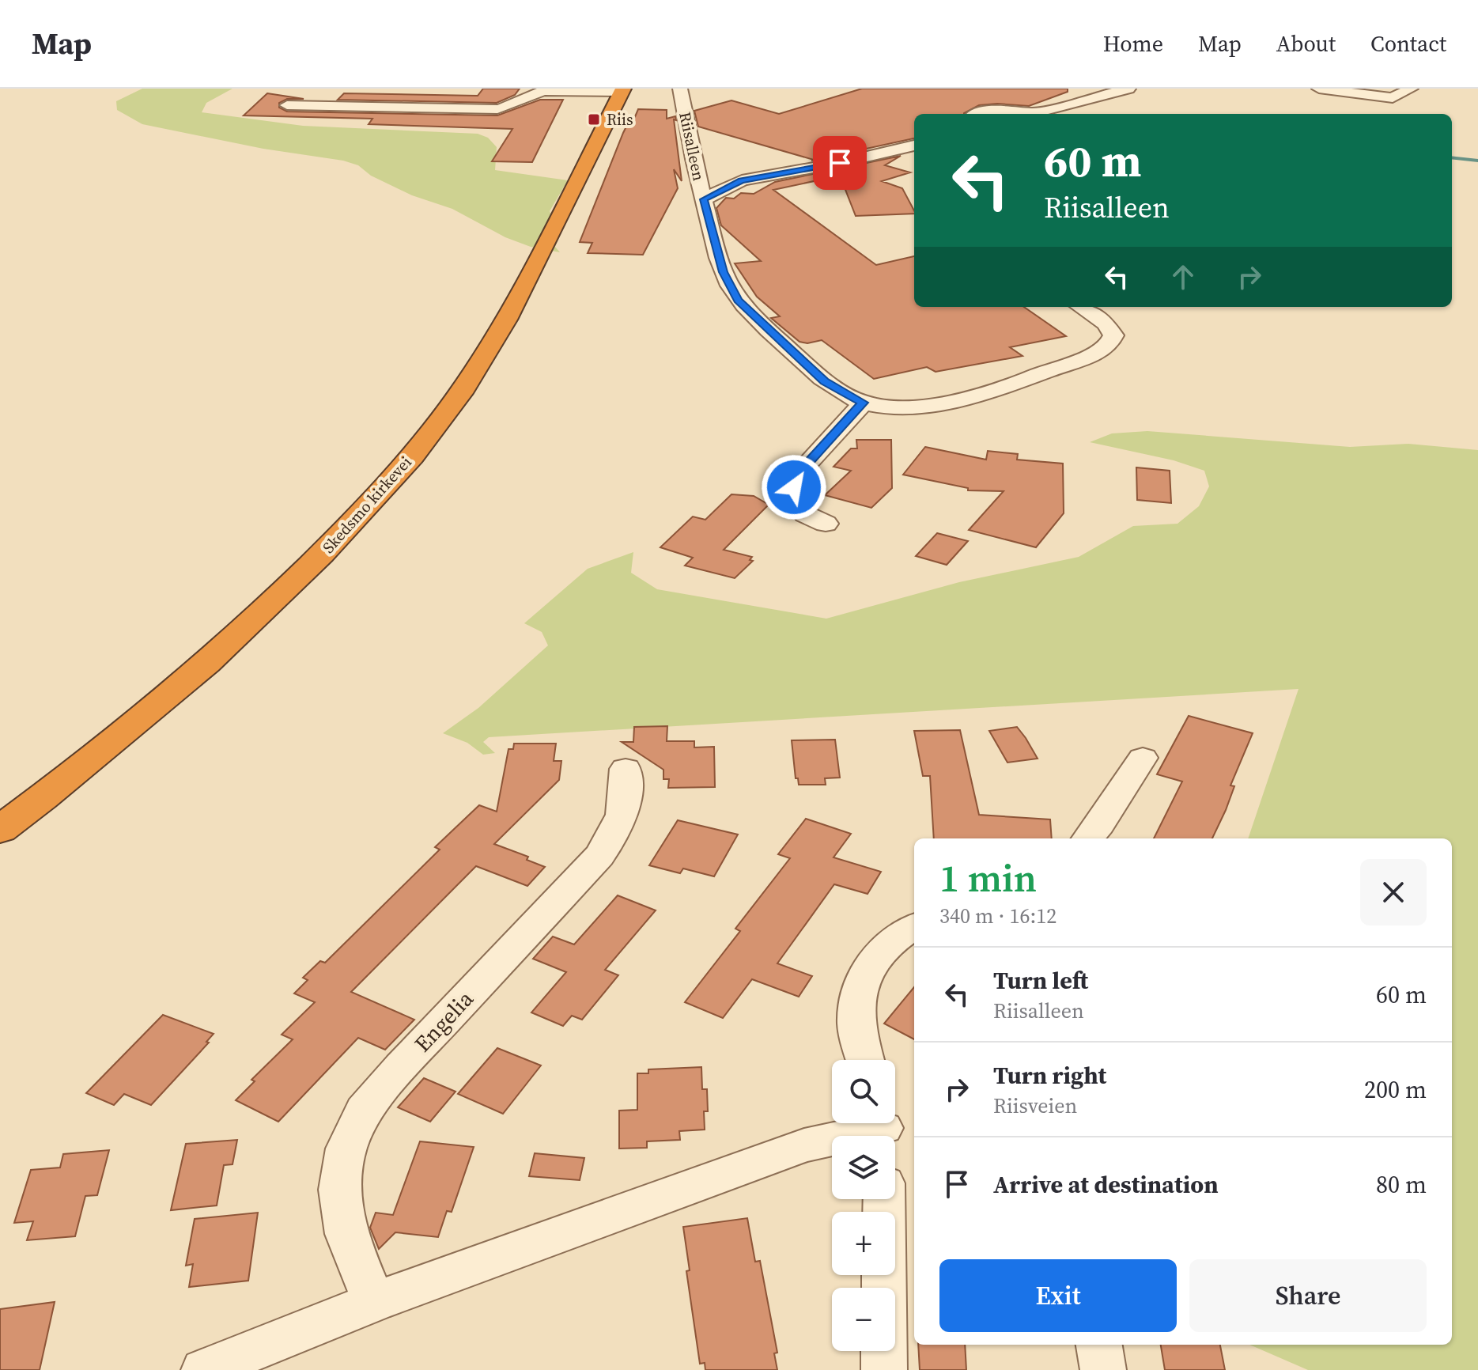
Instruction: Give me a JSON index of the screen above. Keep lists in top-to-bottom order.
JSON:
{
  "streets": {
    "highway": ["Skedsmo kirkevei"],
    "street": ["Riisalleen", "Engelia"]
  },
  "places": {
    "transit": ["Riis"]
  },
  "page": {
    "header": "Map",
    "nav": [
      "Home",
      "Map",
      "About",
      "Contact"
    ],
    "turn": ["60 m", "Riisalleen"],
    "heading": ["1 min", "340 m · 16:12"],
    "list": [
      {
        "name": "Turn left",
        "note": "Riisalleen",
        "value": "60 m"
      },
      {
        "name": "Turn right",
        "note": "Riisveien",
        "value": "200 m"
      },
      {
        "name": "Arrive at destination",
        "value": "80 m"
      }
    ],
    "map_buttons": ["+", "−"],
    "buttons": ["Exit", "Share"]
  }
}
